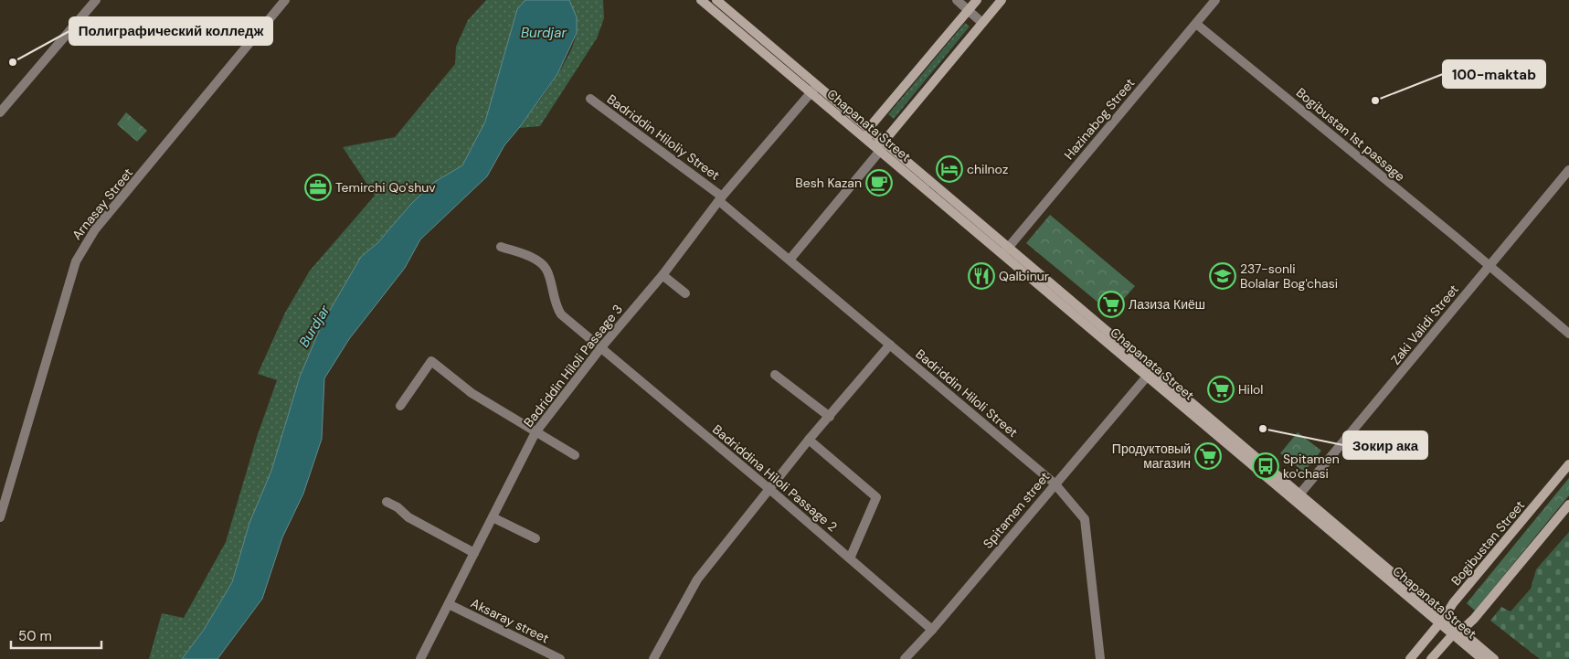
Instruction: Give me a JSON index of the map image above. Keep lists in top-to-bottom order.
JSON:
{
  "streets": {
    "main road": ["Chapanata Street", "Bogibustan Street"],
    "street": [
      "Hazinabog Street",
      "Bogibustan 1st passage",
      "Badriddin Hiloliy Street",
      "Arnasay Street",
      "Zaki Validi Street",
      "Badriddin Hiloli Passage 3",
      "Badriddin Hiloli Street",
      "Badriddina Hiloli Passage 2",
      "Spitamen street",
      "Aksaray street"
    ]
  },
  "crossings": [
    ["Hazinabog Street", "Chapanata Street"],
    ["Hazinabog Street", "Bogibustan 1st passage"],
    ["Chapanata Street", "Zaki Validi Street"],
    ["Chapanata Street", "Badriddin Hiloli Passage 3"],
    ["Chapanata Street", "Spitamen street"],
    ["Chapanata Street", "Bogibustan Street"],
    ["Bogibustan 1st passage", "Zaki Validi Street"],
    ["Badriddin Hiloliy Street", "Badriddin Hiloli Passage 3"],
    ["Badriddin Hiloliy Street", "Badriddin Hiloli Street"],
    ["Badriddin Hiloli Passage 3", "Badriddin Hiloli Street"],
    ["Badriddin Hiloli Passage 3", "Badriddina Hiloli Passage 2"],
    ["Badriddin Hiloli Passage 3", "Aksaray street"],
    ["Badriddin Hiloli Street", "Spitamen street"],
    ["Badriddina Hiloli Passage 2", "Spitamen street"]
  ],
  "water": ["Burdjar"],
  "places": {
    "other": ["Полиграфический колледж", "100-maktab", "Зокир ака"],
    "hotel": ["chilnoz"],
    "cafe": ["Besh Kazan"],
    "office": ["Temirchi Qo'shuv"],
    "restaurant": ["Qalbinur"],
    "school or university": ["237-sonli Bolalar Bog'chasi"],
    "supermarket": ["Лазиза Киёш", "Hilol", "Продуктовый магазин"],
    "bus stop": ["Spitamen ko'chasi"]
  },
  "scale_bar": "50 m"
}
